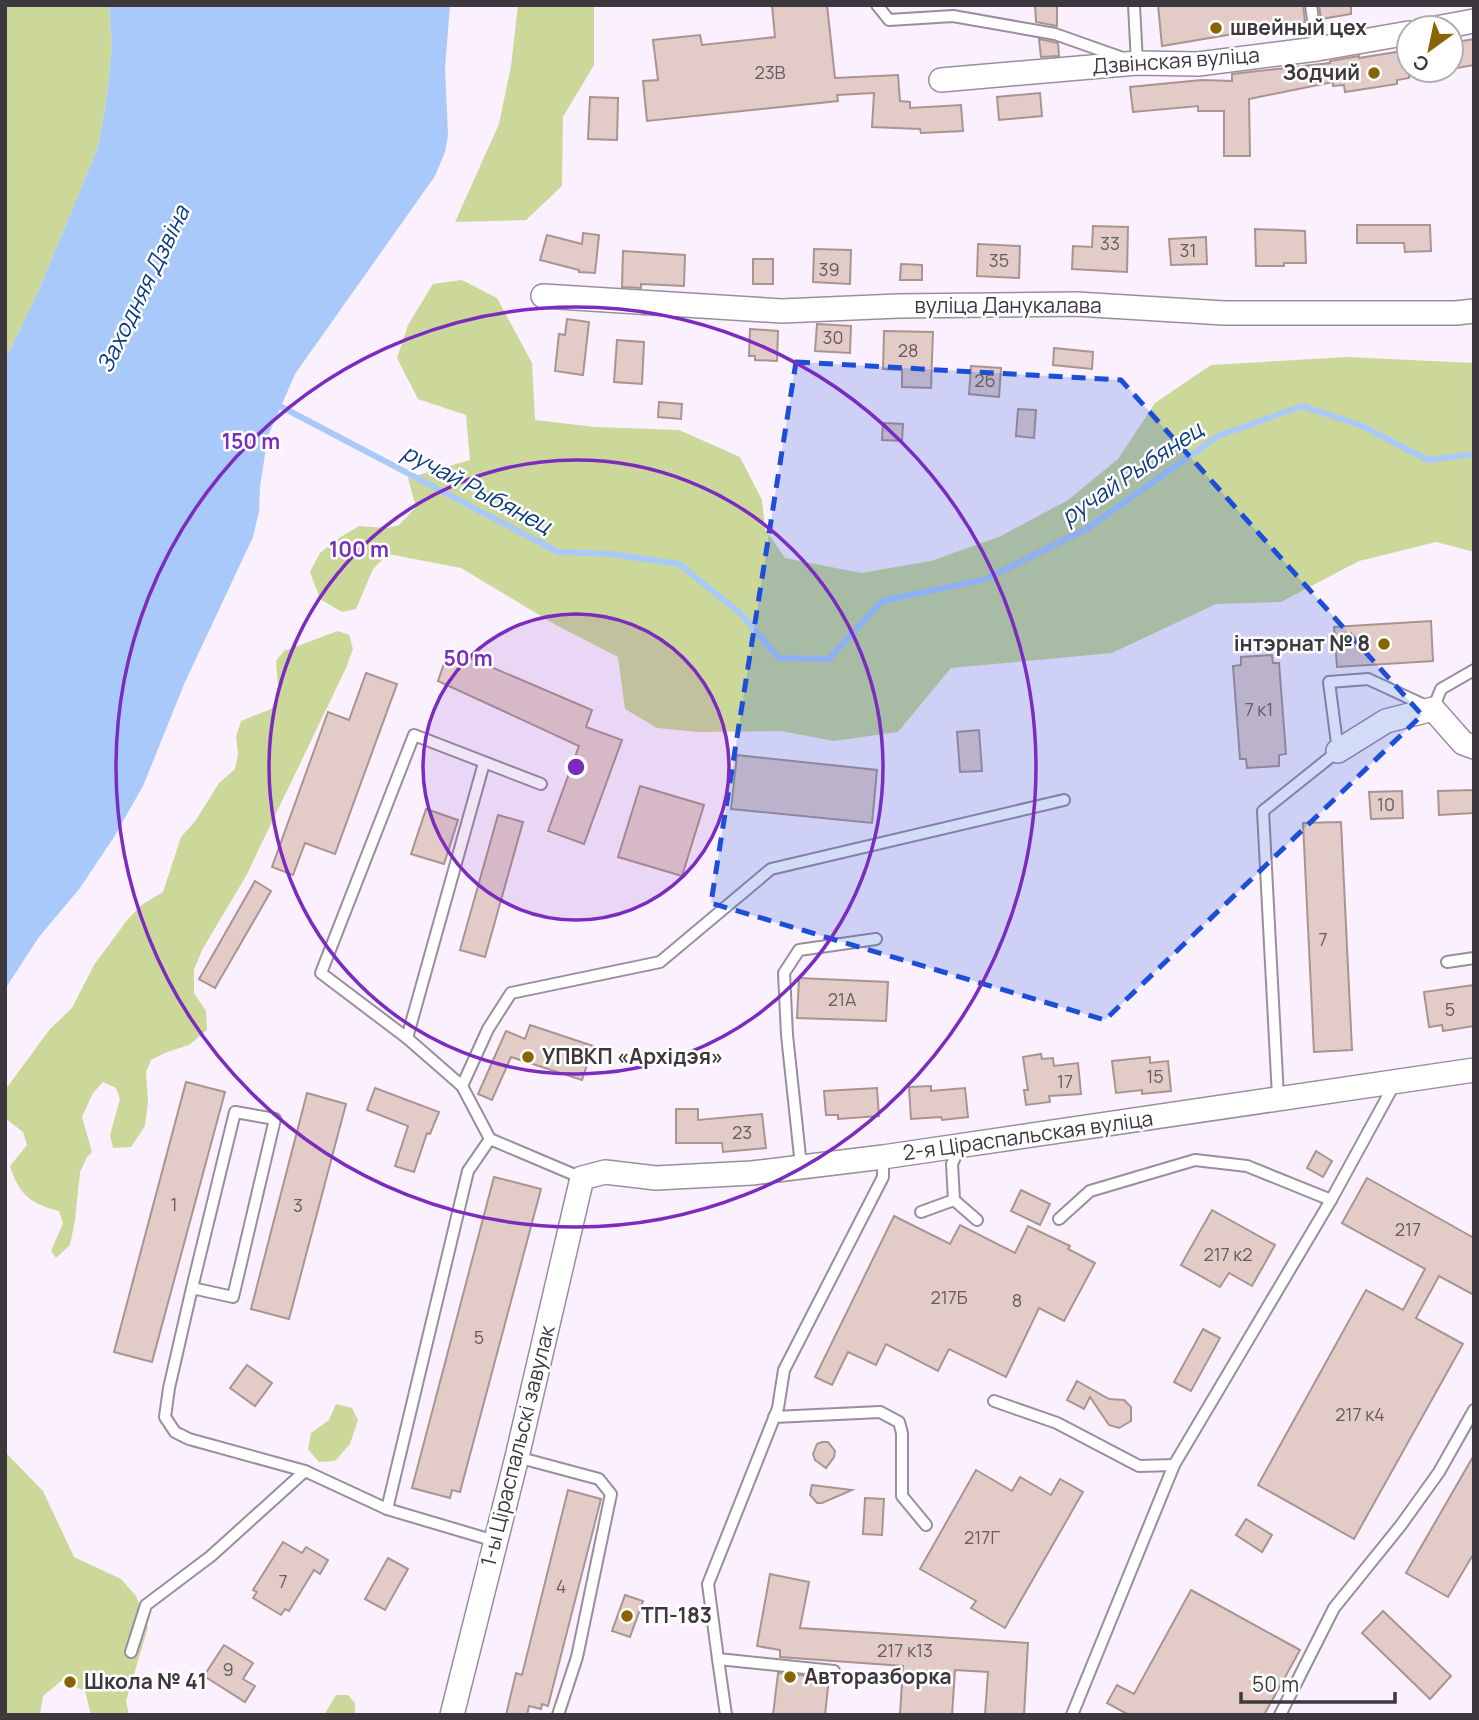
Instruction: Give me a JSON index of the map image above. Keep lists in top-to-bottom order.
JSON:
{
  "streets": {
    "street": [
      "Дзвінская вуліца",
      "вуліца Данукалава",
      "2-я Ціраспальская вуліца",
      "1-ы Ціраспальскі завулак"
    ]
  },
  "crossings": [
    ["2-я Ціраспальская вуліца", "1-ы Ціраспальскі завулак"]
  ],
  "water": ["Заходняя Дзвіна", "ручай Рыбянец"],
  "places": [
    "швейный цех",
    "Зодчий",
    "інтэрнат № 8",
    "УПВКП «Архідэя»",
    "ТП-183",
    "Авторазборка",
    "Школа № 41"
  ],
  "house_numbers": [
    "23В",
    "33",
    "31",
    "35",
    "39",
    "30",
    "28",
    "26",
    "7 к1",
    "10",
    "7",
    "21А",
    "5",
    "15",
    "17",
    "23",
    "1",
    "3",
    "217",
    "217 к2",
    "217Б",
    "8",
    "5",
    "217 к4",
    "217Г",
    "7",
    "4",
    "217 к13",
    "9"
  ],
  "scale_bar": "50 m",
  "north": "bottom left",
  "rings": ["150 m", "100 m", "50 m"]
}
